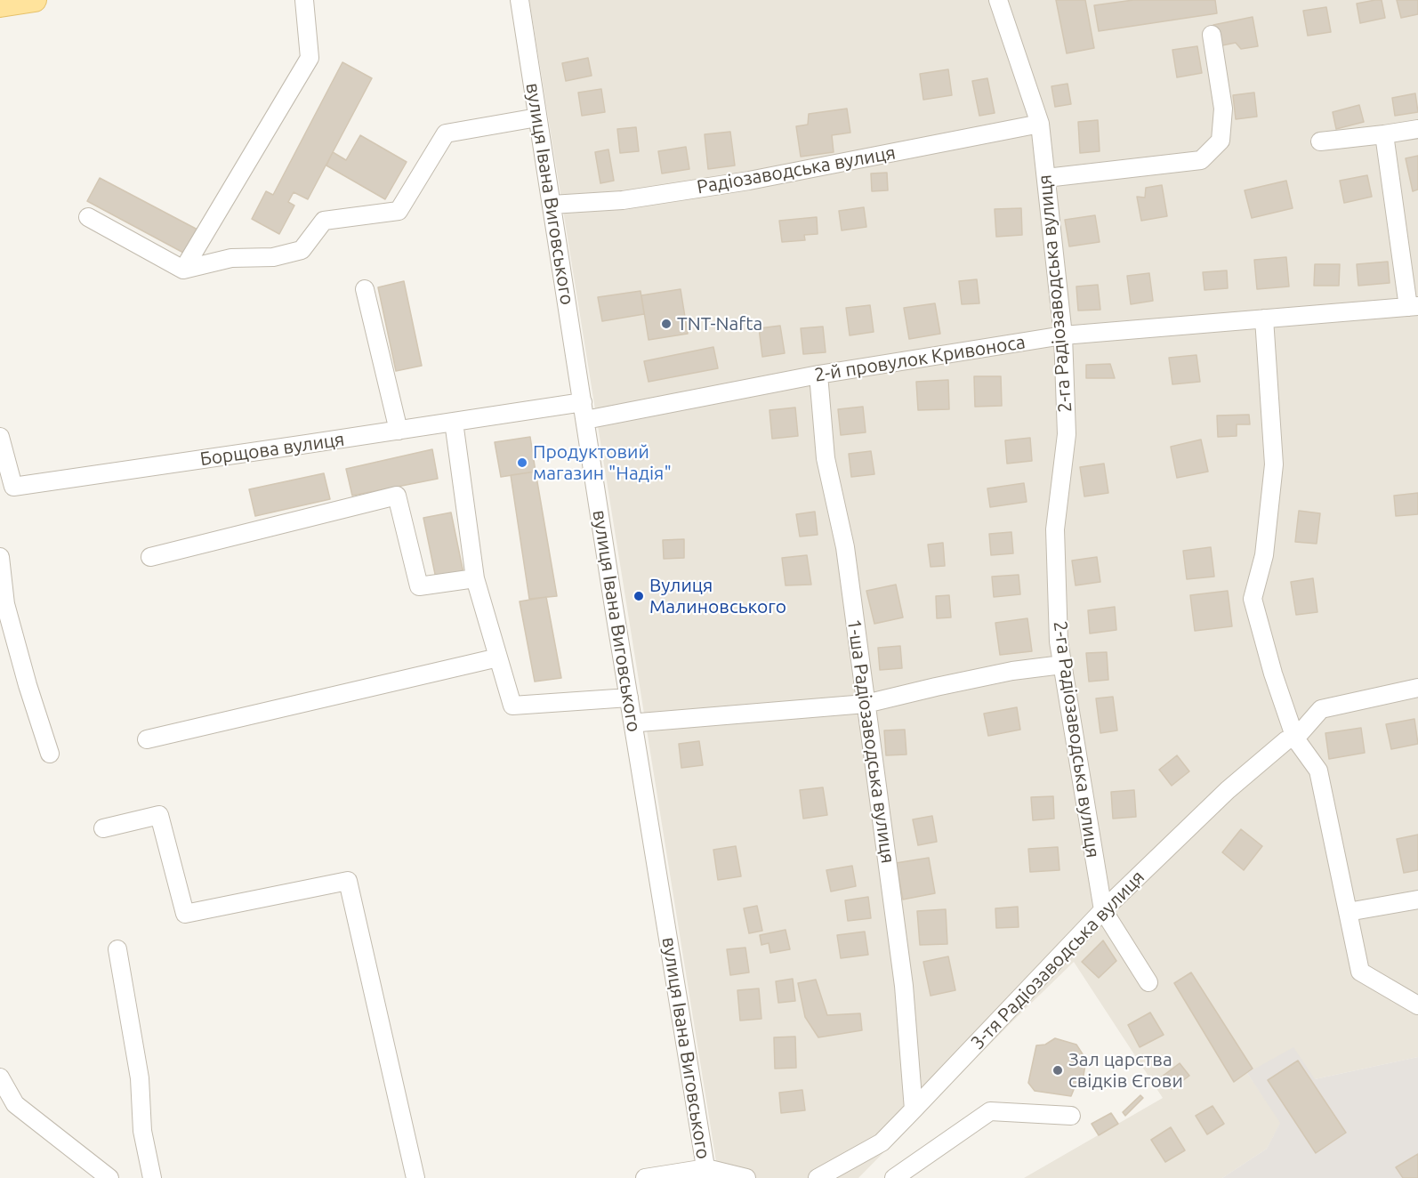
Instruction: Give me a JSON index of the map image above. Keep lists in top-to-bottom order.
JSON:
{
  "streets": {
    "street": [
      "Радіозаводська вулиця",
      "вулиця Івана Виговського",
      "2-га Радіозаводська вулиця",
      "2-й провулок Кривоноса",
      "Борщова вулиця",
      "1-ша Радіозаводська вулиця",
      "3-тя Радіозаводська вулиця"
    ]
  },
  "crossings": [
    ["Радіозаводська вулиця", "вулиця Івана Виговського"],
    ["Радіозаводська вулиця", "2-га Радіозаводська вулиця"],
    ["вулиця Івана Виговського", "2-й провулок Кривоноса"],
    ["вулиця Івана Виговського", "Борщова вулиця"],
    ["2-га Радіозаводська вулиця", "2-й провулок Кривоноса"],
    ["2-га Радіозаводська вулиця", "3-тя Радіозаводська вулиця"],
    ["2-й провулок Кривоноса", "1-ша Радіозаводська вулиця"],
    ["1-ша Радіозаводська вулиця", "3-тя Радіозаводська вулиця"]
  ],
  "places": [
    "TNT-Nafta",
    "Продуктовий магазин \"Надія\"",
    "Вулиця Малиновського",
    "Зал царства свідків Єгови"
  ]
}
